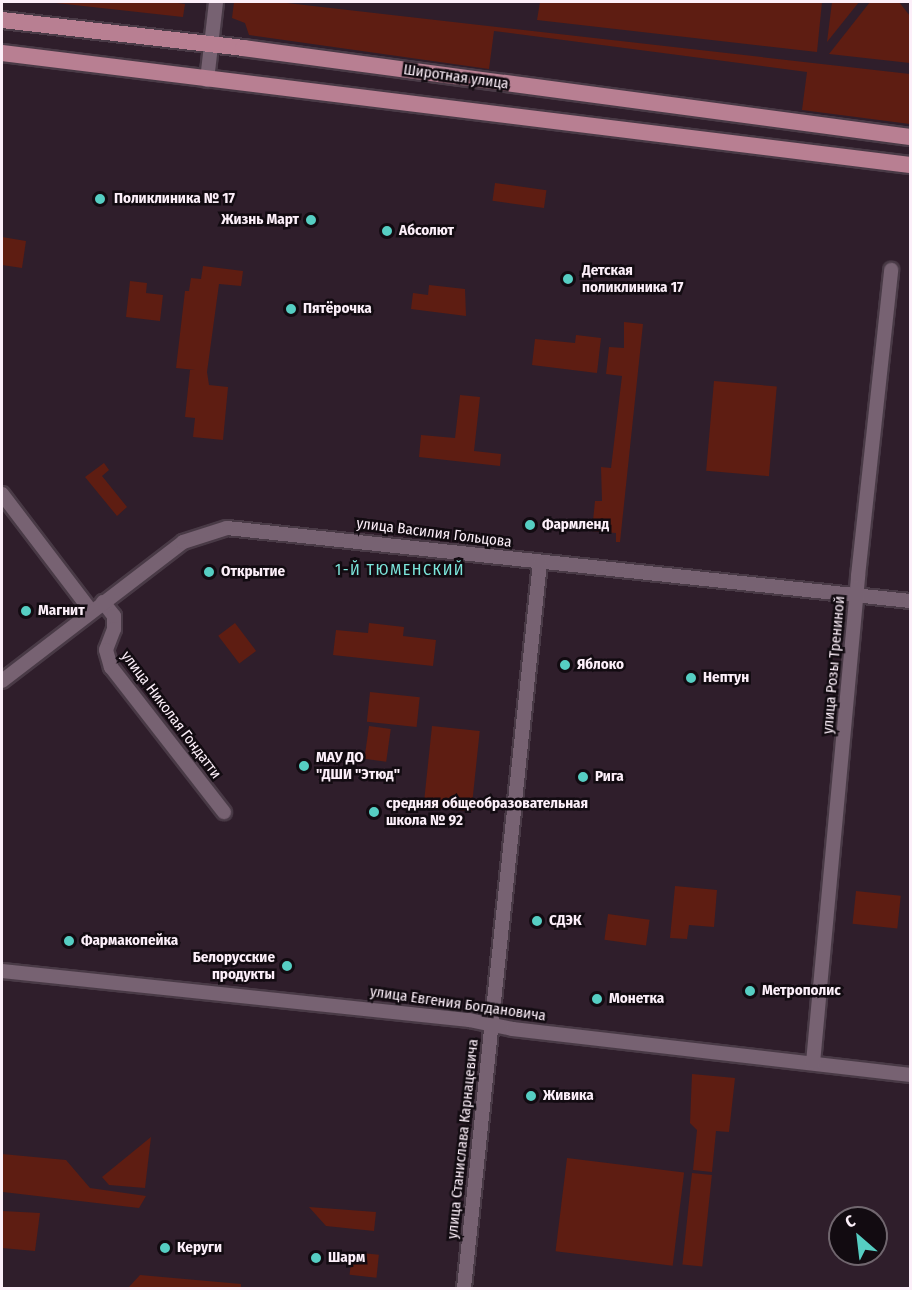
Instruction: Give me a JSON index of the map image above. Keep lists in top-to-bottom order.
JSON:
{
  "streets": {
    "main road": ["Широтная улица"],
    "street": [
      "улица Василия Гольцова",
      "улица Розы Трениной",
      "улица Николая Гондатти",
      "улица Евгения Богдановича",
      "улица Станислава Карнацевича"
    ]
  },
  "crossings": [
    ["улица Василия Гольцова", "улица Розы Трениной"],
    ["улица Василия Гольцова", "улица Николая Гондатти"],
    ["улица Василия Гольцова", "улица Станислава Карнацевича"],
    ["улица Розы Трениной", "улица Евгения Богдановича"],
    ["улица Евгения Богдановича", "улица Станислава Карнацевича"]
  ],
  "districts": ["1-Й ТЮМЕНСКИЙ"],
  "places": [
    "Поликлиника № 17",
    "Жизнь Март",
    "Абсолют",
    "Детская поликлиника 17",
    "Пятёрочка",
    "Фармленд",
    "Открытие",
    "Магнит",
    "Яблоко",
    "Нептун",
    "МАУ ДО \"ДШИ \"Этюд\"",
    "Рига",
    "средняя общеобразовательная школа № 92",
    "СДЭК",
    "Фармакопейка",
    "Белорусские продукты",
    "Метрополис",
    "Монетка",
    "Живика",
    "Керуги",
    "Шарм"
  ],
  "north": "top left"
}
